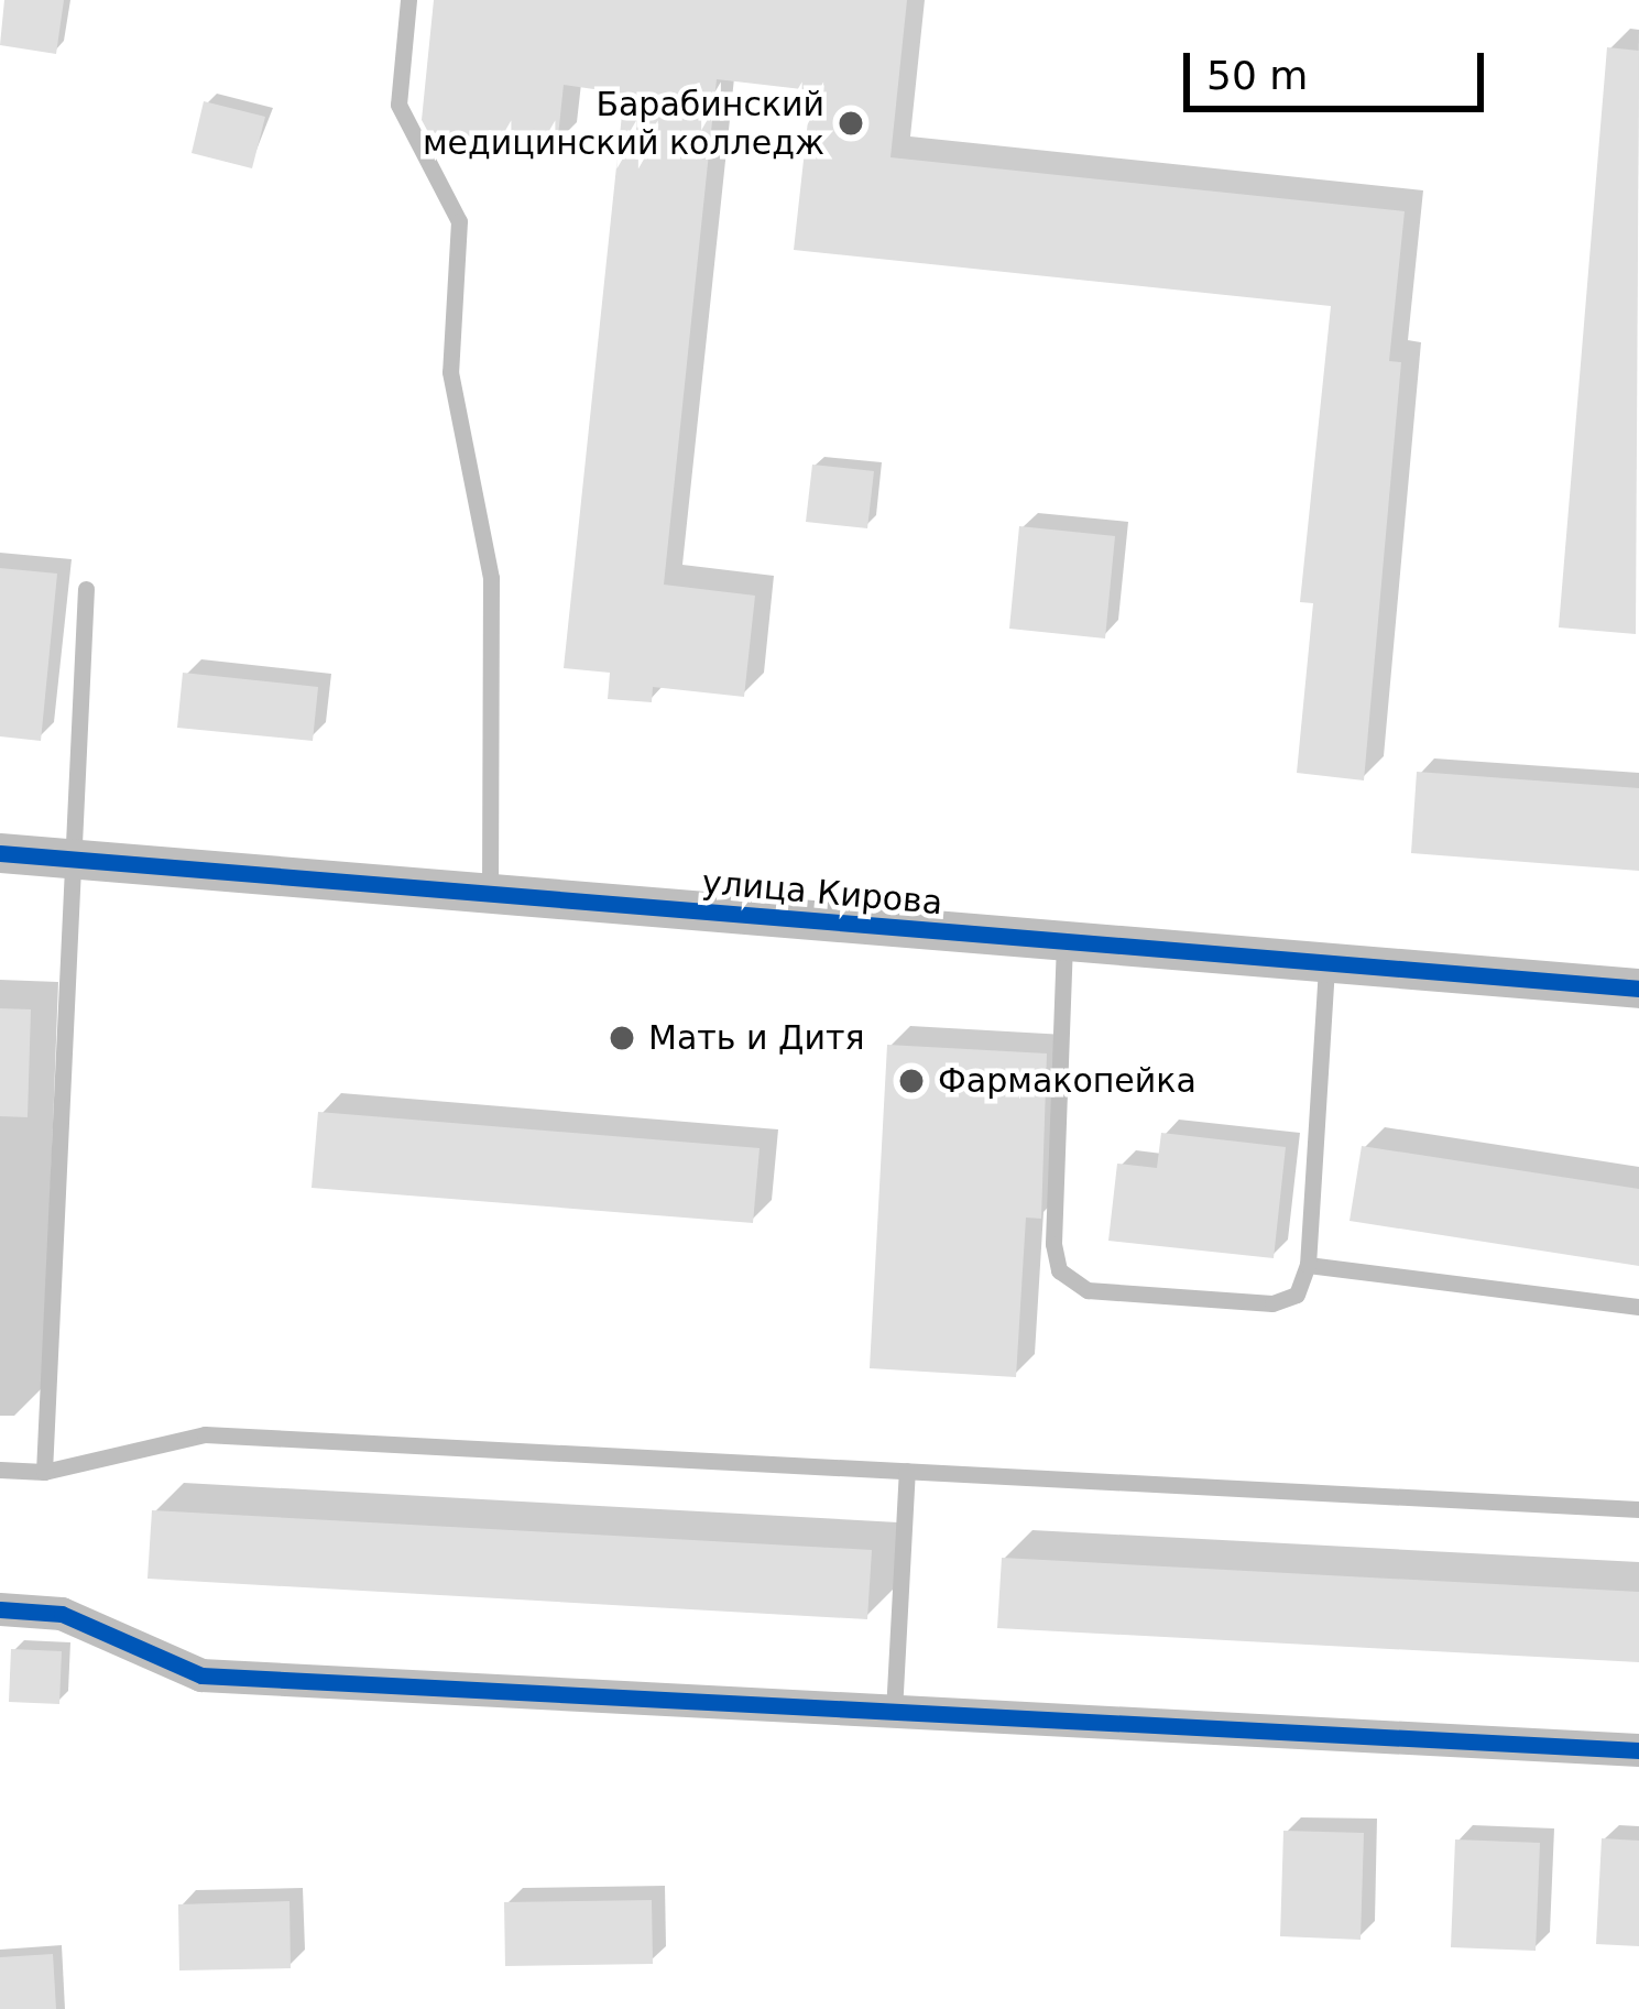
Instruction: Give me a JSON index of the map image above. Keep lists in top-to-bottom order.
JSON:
{
  "streets": {
    "street": ["улица Кирова"]
  },
  "places": ["Барабинский медицинский колледж", "Мать и Дитя", "Фармакопейка"],
  "scale_bar": "50 m"
}
